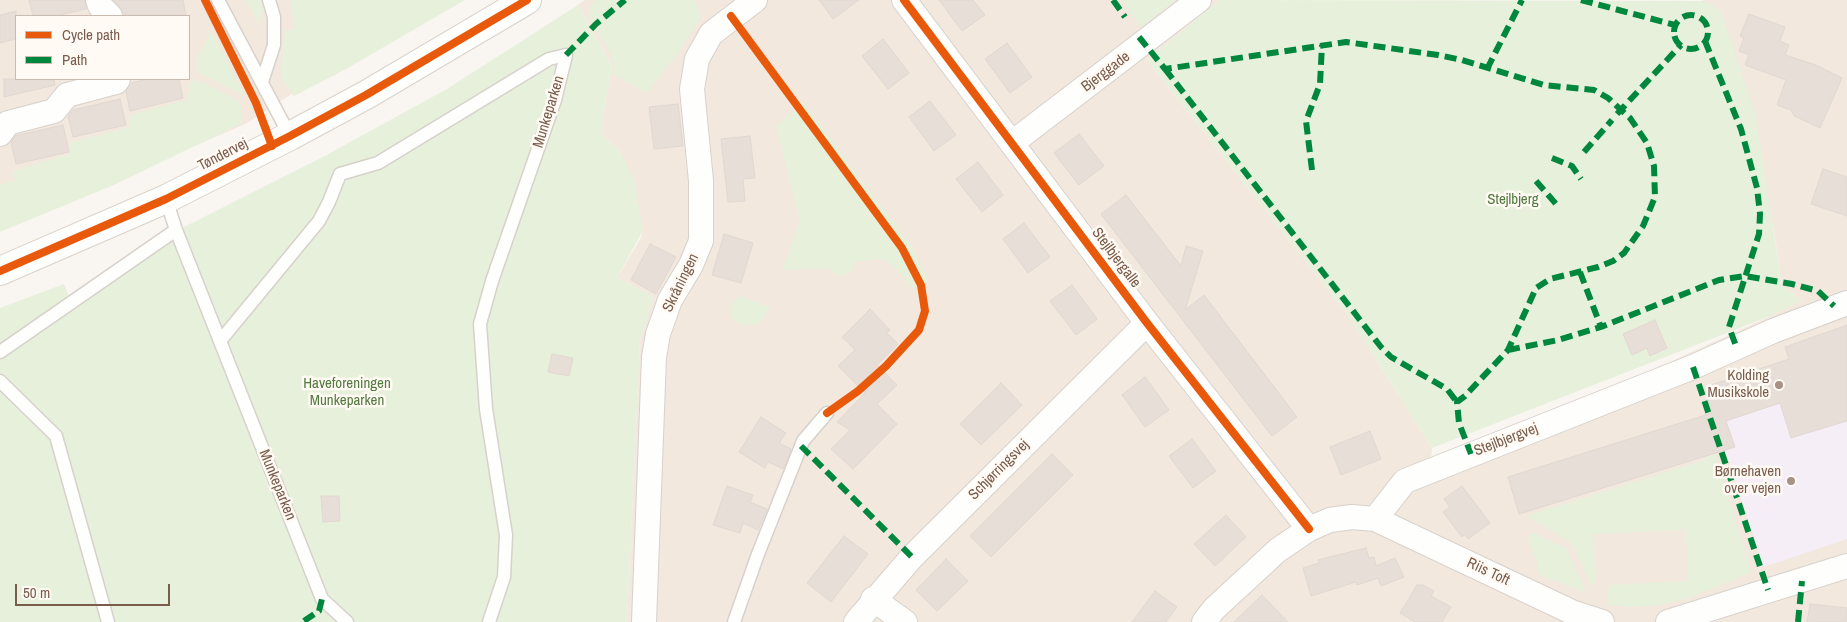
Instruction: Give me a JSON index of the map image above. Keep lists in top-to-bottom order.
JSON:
{
  "streets": {
    "street": [
      "Bjerggade",
      "Tøndervej",
      "Stejlbjergalle",
      "Skråningen",
      "Stejlbjergvej",
      "Schjørringsvej",
      "Riis Toft"
    ],
    "lane": ["Munkeparken"]
  },
  "crossings": [
    ["Bjerggade", "Stejlbjergalle"],
    ["Munkeparken", "Tøndervej"],
    ["Stejlbjergalle", "Schjørringsvej"],
    ["Stejlbjergvej", "Riis Toft"]
  ],
  "parks": ["Stejlbjerg", "Haveforeningen Munkeparken"],
  "places": ["Kolding Musikskole", "Børnehaven over vejen"],
  "legend": ["Cycle path", "Path"],
  "scale_bar": "50 m"
}
